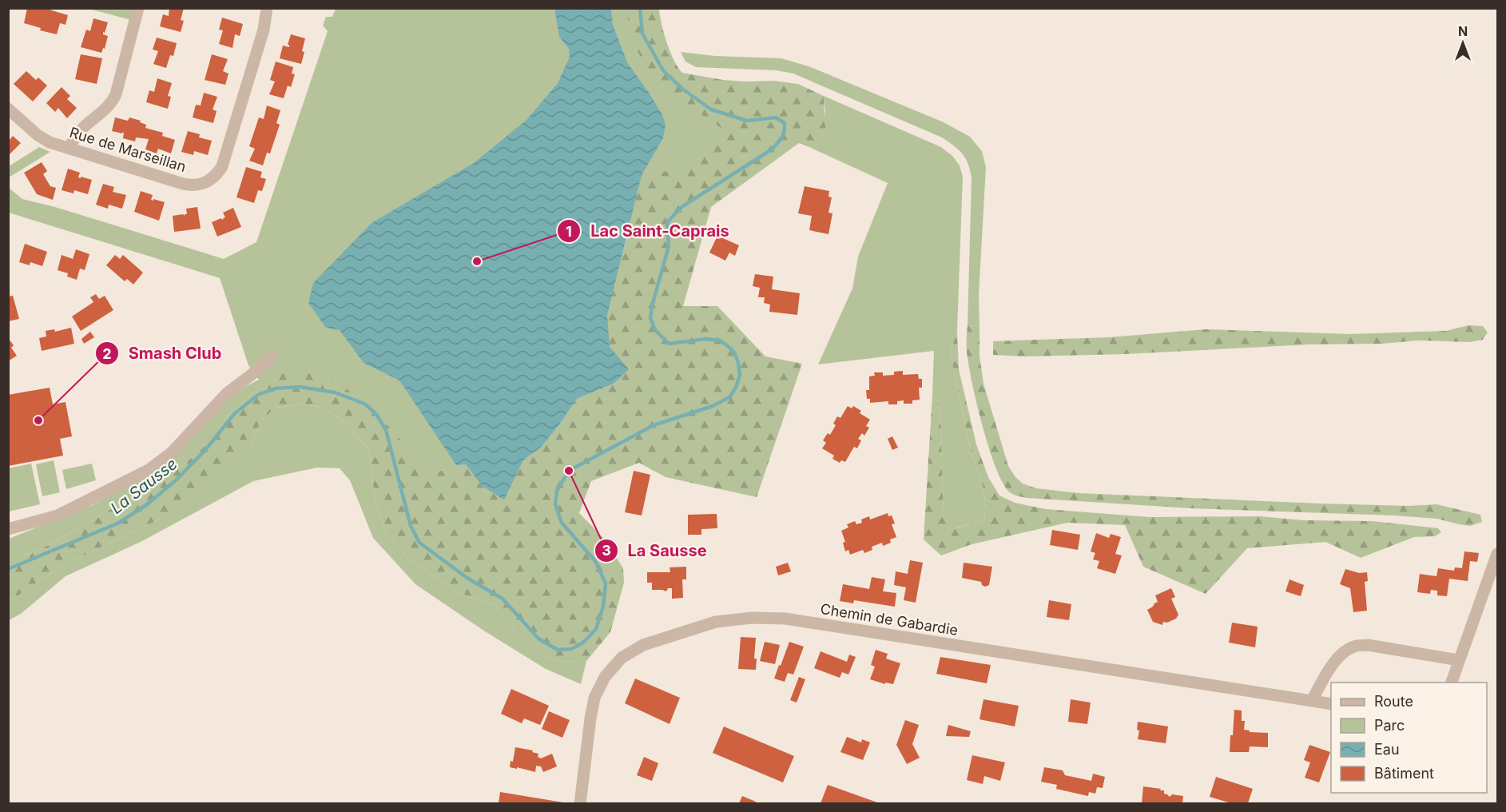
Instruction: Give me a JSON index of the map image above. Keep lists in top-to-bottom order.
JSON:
{
  "streets": {
    "street": ["Rue de Marseillan", "Chemin de Gabardie"]
  },
  "water": ["La Sausse"],
  "places": ["Lac Saint-Caprais", "Smash Club", "La Sausse"],
  "legend": [
    "Route",
    "Parc",
    "Eau",
    "Bâtiment"
  ],
  "north": "top"
}
